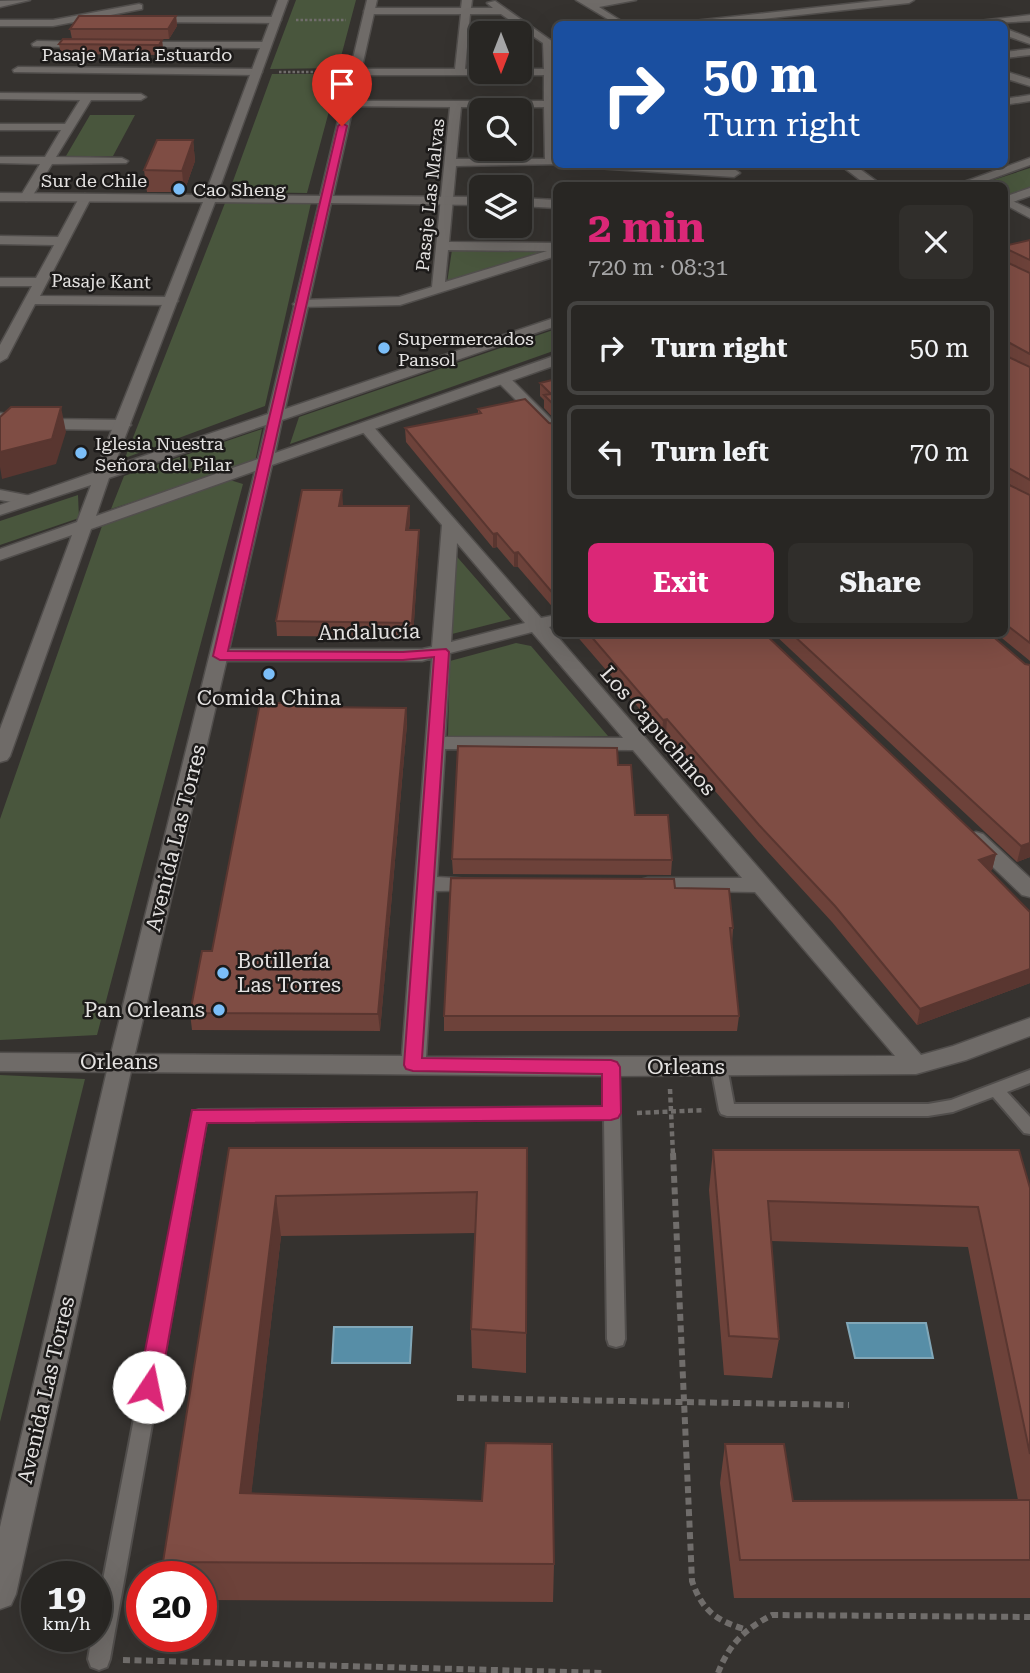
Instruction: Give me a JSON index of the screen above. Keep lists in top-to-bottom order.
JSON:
{
  "streets": {
    "street": [
      "Pasaje María Estuardo",
      "Sur de Chile",
      "Pasaje Las Malvas",
      "Pasaje Kant",
      "Andalucía",
      "Los Capuchinos",
      "Avenida Las Torres",
      "Orleans"
    ]
  },
  "crossings": [
    ["Sur de Chile", "Pasaje Las Malvas"],
    ["Sur de Chile", "Avenida Las Torres"],
    ["Andalucía", "Los Capuchinos"],
    ["Andalucía", "Avenida Las Torres"],
    ["Los Capuchinos", "Orleans"],
    ["Avenida Las Torres", "Orleans"]
  ],
  "places": [
    "Cao Sheng",
    "Supermercados Pansol",
    "Iglesia Nuestra Señora del Pilar",
    "Comida China",
    "Botillería Las Torres",
    "Pan Orleans"
  ],
  "north": "bottom",
  "page": {
    "turn": ["50 m", "Turn right"],
    "heading": ["2 min", "720 m · 08:31"],
    "list": [
      {
        "name": "Turn right",
        "value": "50 m"
      },
      {
        "name": "Turn left",
        "value": "70 m"
      }
    ],
    "buttons": ["Exit", "Share"],
    "speed": "19 km/h",
    "limit": "20"
  }
}
